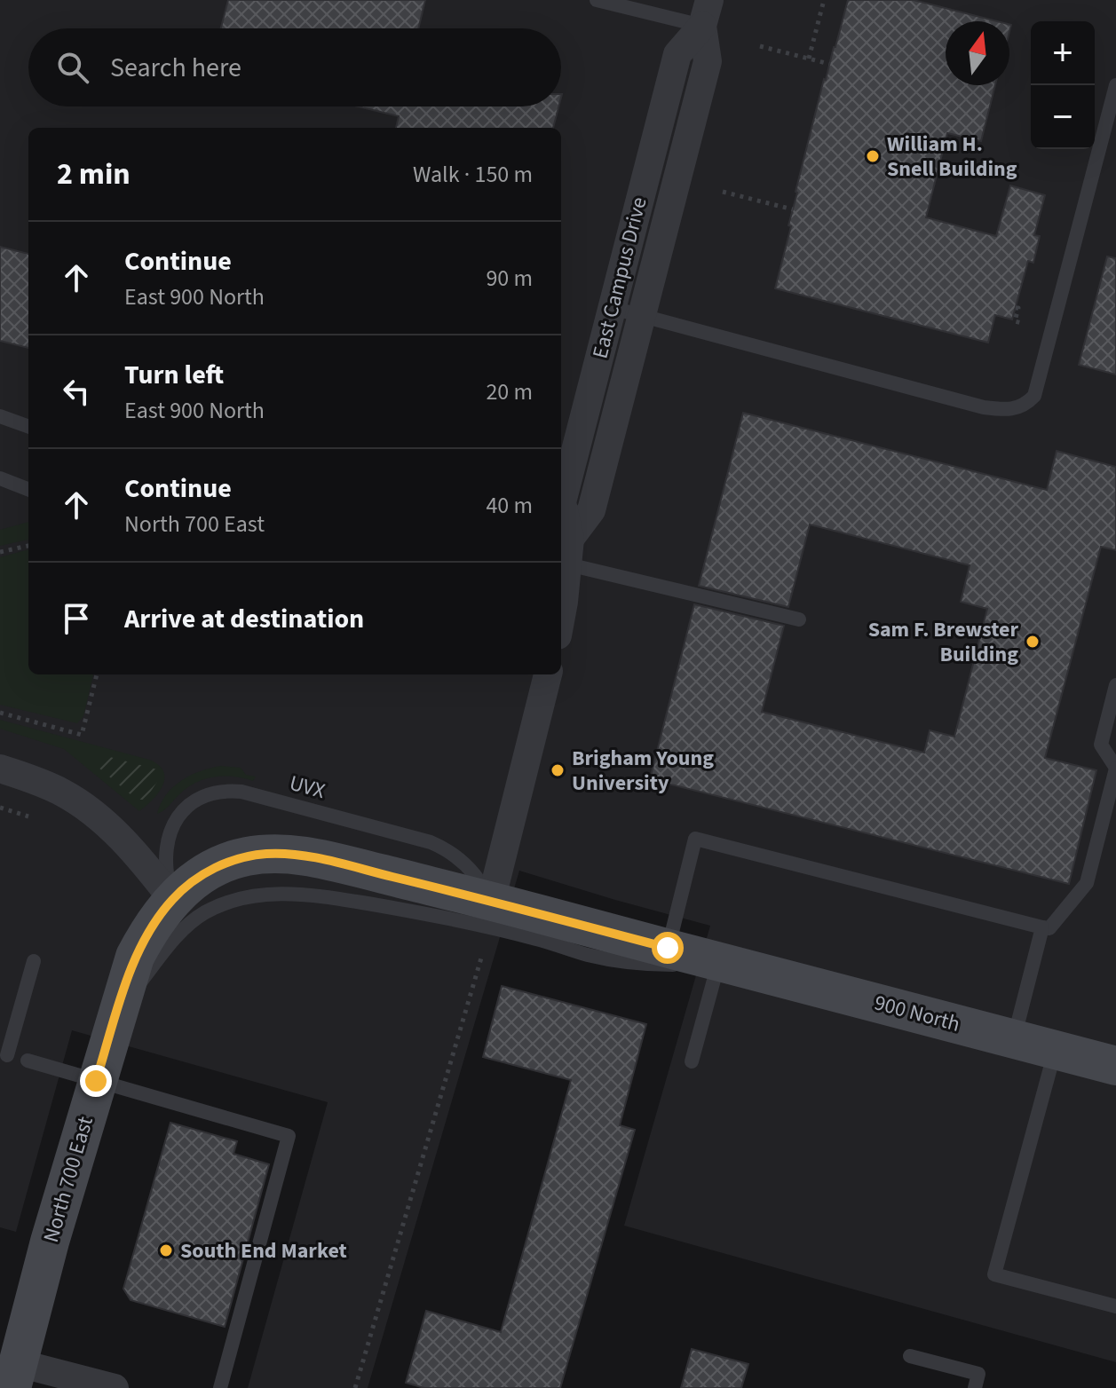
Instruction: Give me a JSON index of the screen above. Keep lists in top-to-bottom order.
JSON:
{
  "streets": {
    "street": ["East Campus Drive", "900 North", "North 700 East"],
    "lane": ["UVX"]
  },
  "crossings": [
    ["UVX", "900 North"],
    ["UVX", "North 700 East"],
    ["900 North", "North 700 East"]
  ],
  "places": [
    "William H. Snell Building",
    "Sam F. Brewster Building",
    "Brigham Young University",
    "South End Market"
  ],
  "north": "top",
  "page": {
    "map_buttons": ["+", "−"],
    "search": "Search here",
    "heading": ["2 min", "Walk · 150 m"],
    "list": [
      ["Continue", "East 900 North", "90 m"],
      ["Turn left", "East 900 North", "20 m"],
      ["Continue", "North 700 East", "40 m"],
      "Arrive at destination"
    ]
  }
}
